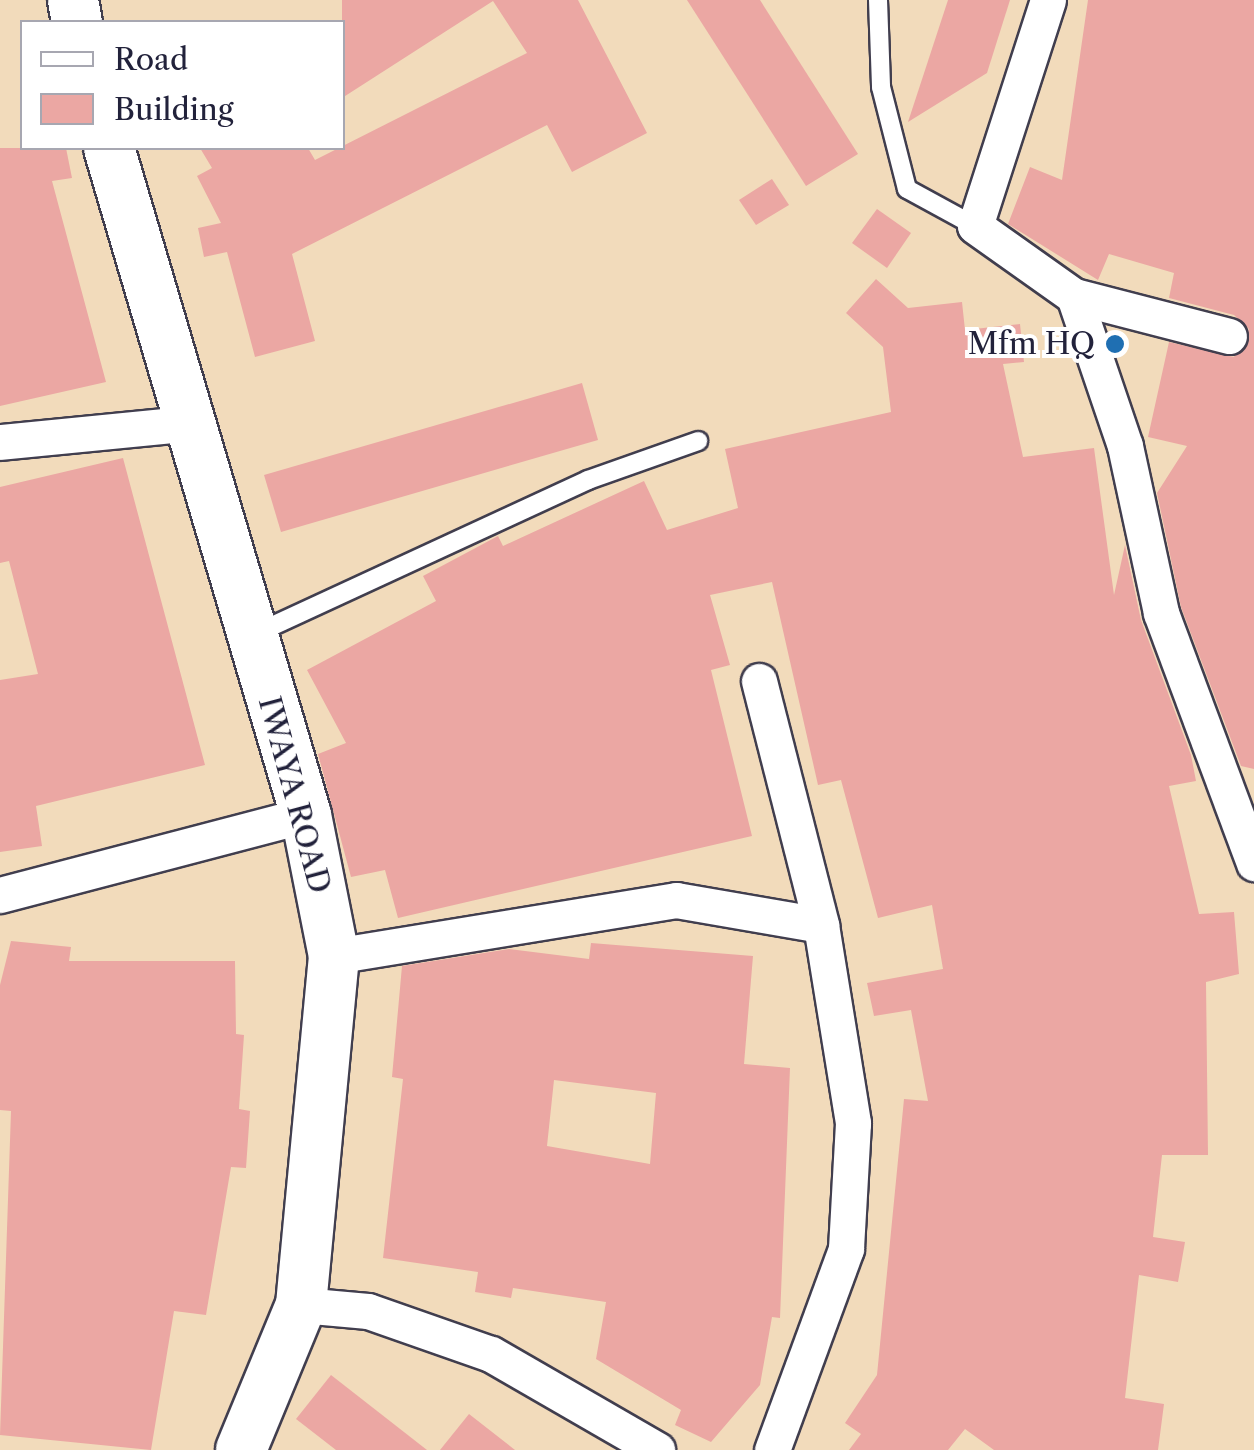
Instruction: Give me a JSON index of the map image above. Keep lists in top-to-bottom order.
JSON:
{
  "streets": {
    "street": ["IWAYA ROAD"]
  },
  "places": ["Mfm HQ"],
  "legend": ["Road", "Building"]
}
